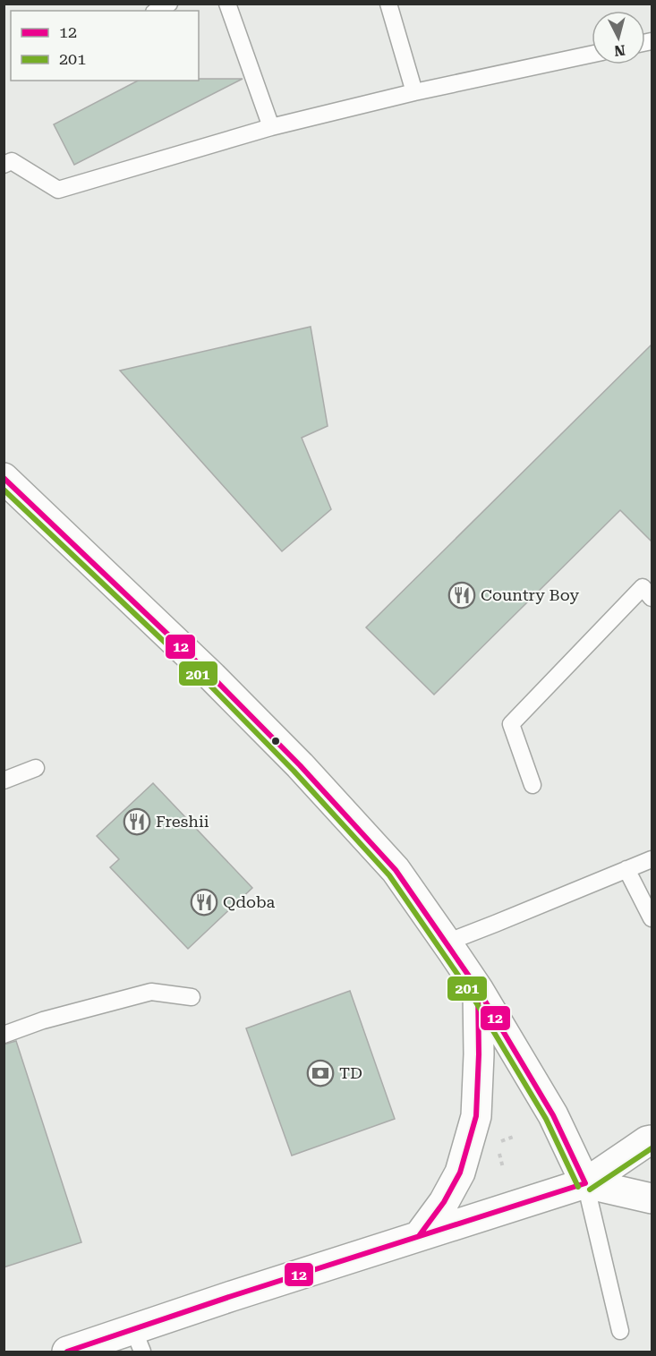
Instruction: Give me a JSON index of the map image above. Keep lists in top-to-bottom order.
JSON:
{
  "places": {
    "restaurant": ["Country Boy", "Freshii", "Qdoba"],
    "bank": ["TD"]
  },
  "lines": ["transit line 12", "transit line 201"],
  "legend": ["12", "201"],
  "north": "bottom"
}
